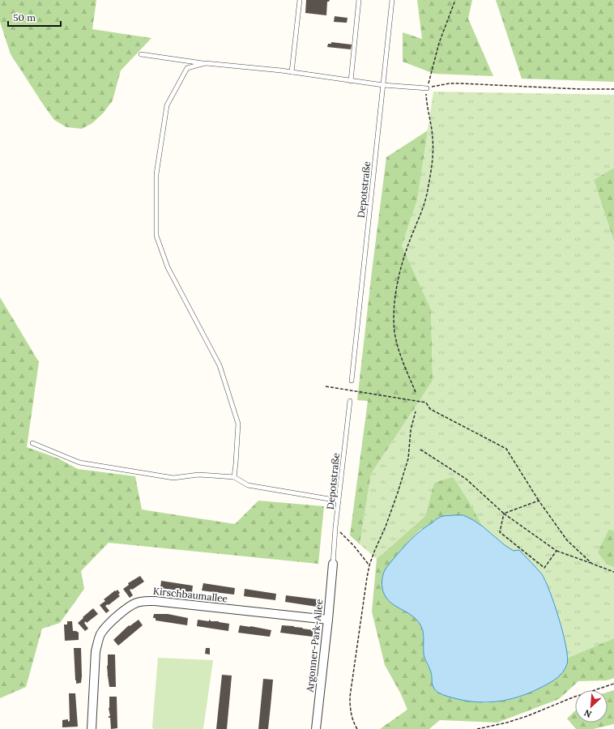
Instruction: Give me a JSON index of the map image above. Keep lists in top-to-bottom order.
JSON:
{
  "streets": {
    "street": ["Kirschbaumallee", "Argonner-Park-Allee"],
    "lane": ["Depotstraße"]
  },
  "crossings": [
    ["Depotstraße", "Argonner-Park-Allee"],
    ["Kirschbaumallee", "Argonner-Park-Allee"]
  ],
  "scale_bar": "50 m",
  "north": "bottom left"
}
